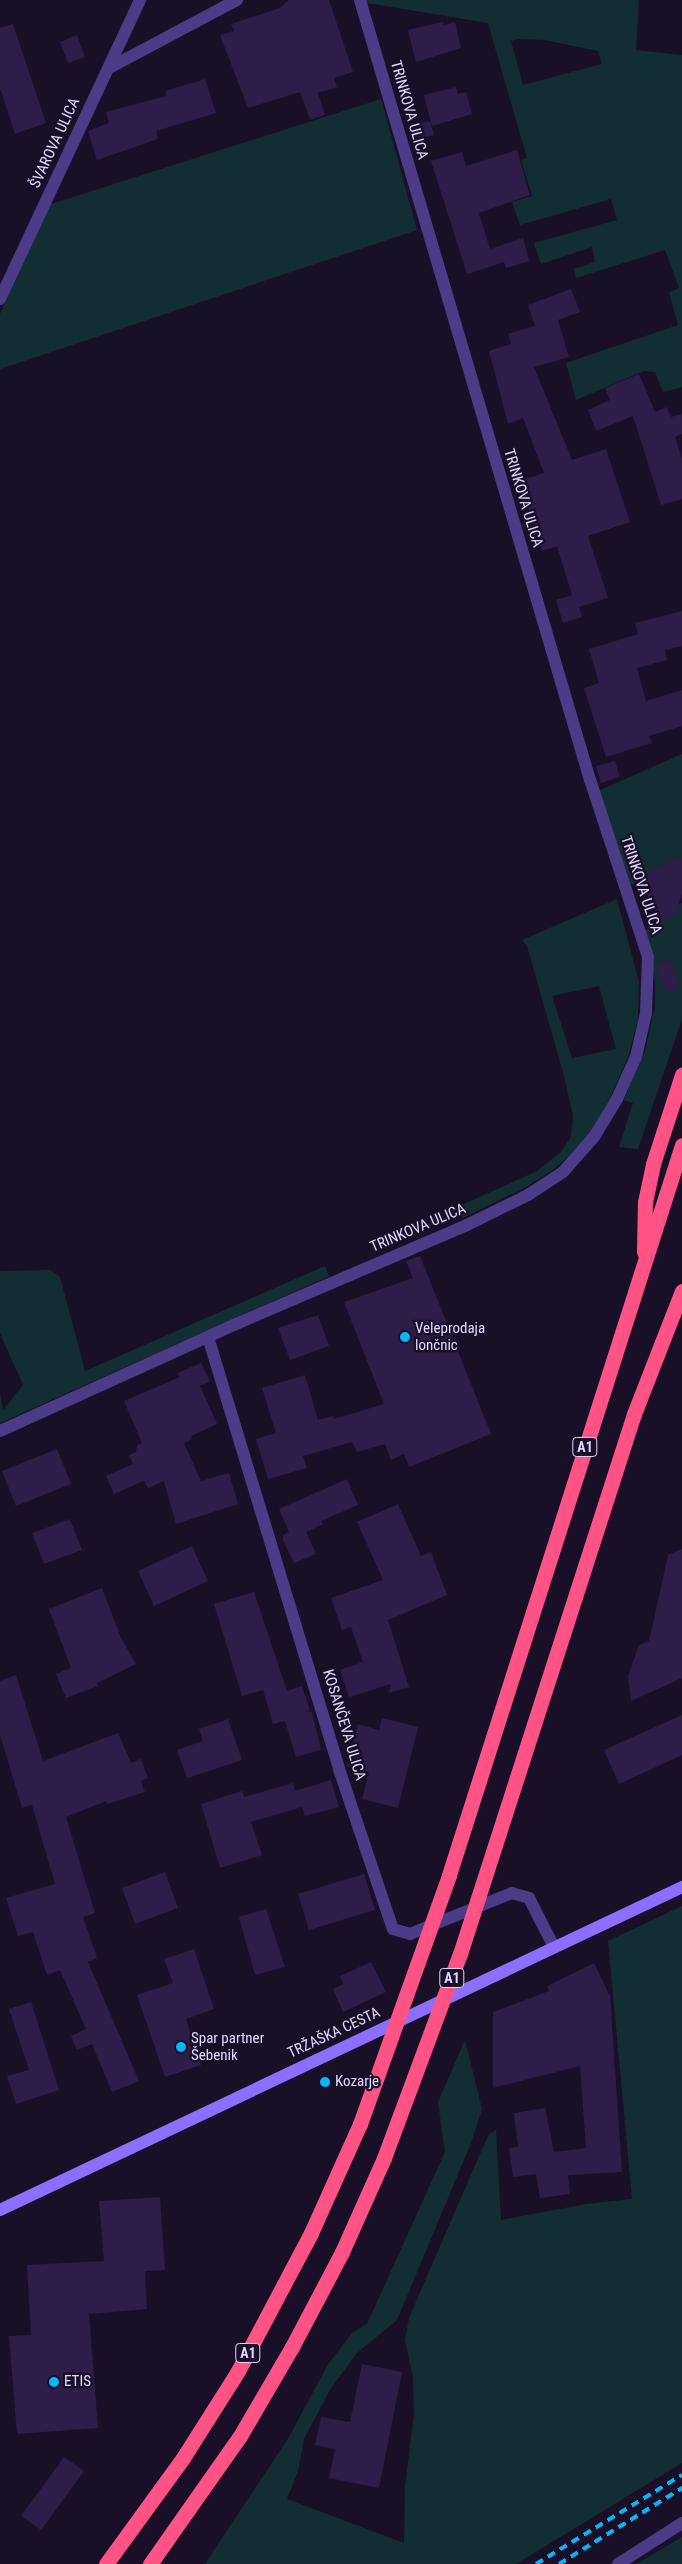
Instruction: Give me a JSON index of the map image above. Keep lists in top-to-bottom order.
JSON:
{
  "streets": {
    "highway": ["A1"],
    "main road": ["TRŽAŠKA CESTA"],
    "street": ["TRINKOVA ULICA", "ŠVAROVA ULICA", "KOSANČEVA ULICA"]
  },
  "crossings": [
    ["TRINKOVA ULICA", "KOSANČEVA ULICA"],
    ["KOSANČEVA ULICA", "TRŽAŠKA CESTA"]
  ],
  "places": [
    "Veleprodaja lončnic",
    "Spar partner Šebenik",
    "Kozarje",
    "ETIS"
  ]
}
